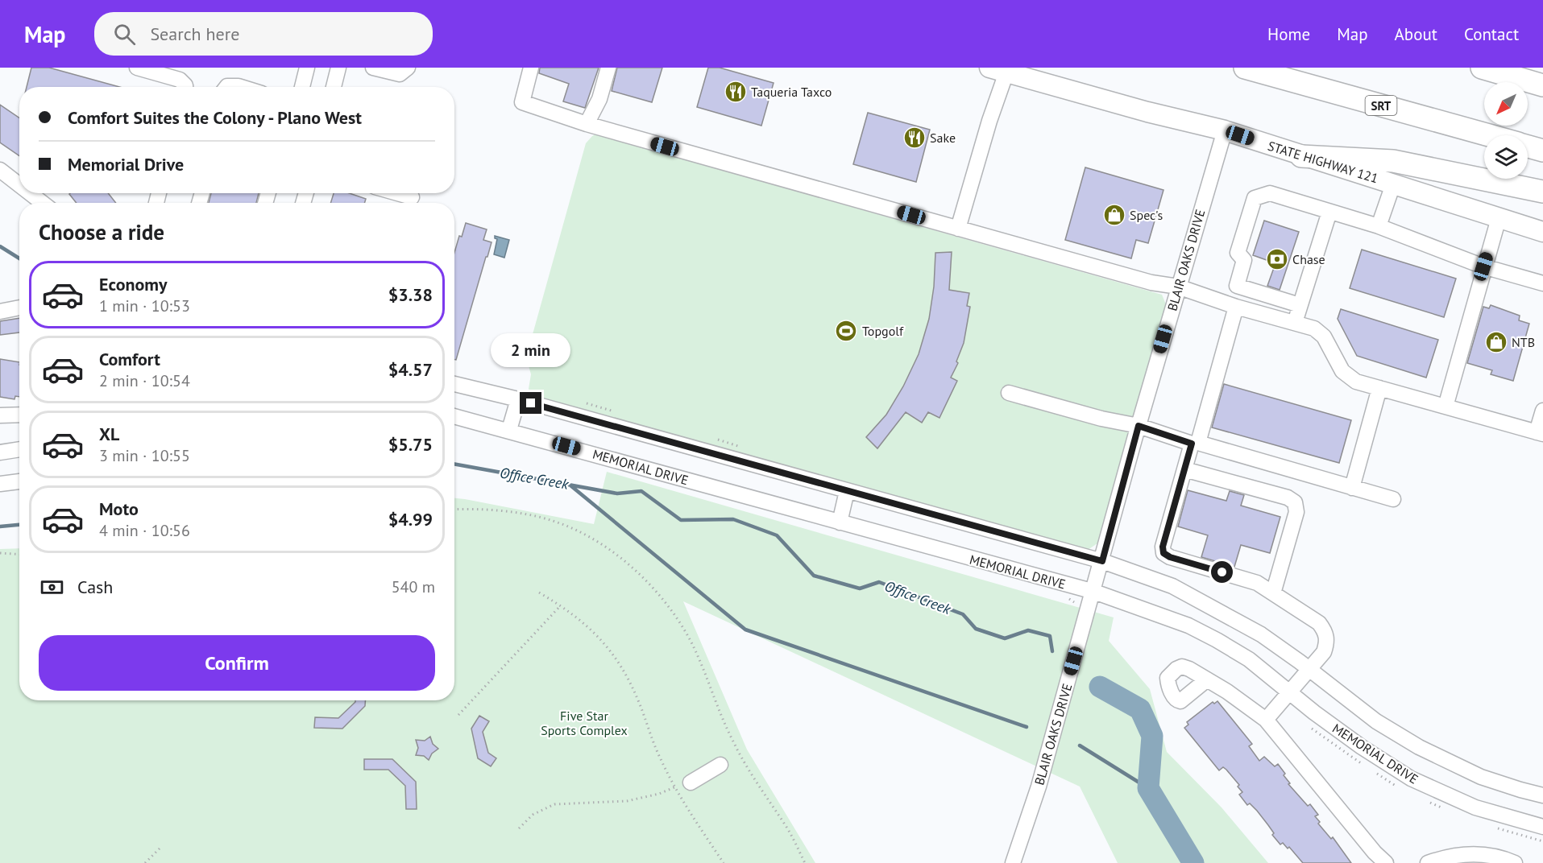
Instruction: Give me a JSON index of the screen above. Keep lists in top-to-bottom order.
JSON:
{
  "streets": {
    "highway": ["SRT"],
    "main road": ["STATE HIGHWAY 121"],
    "street": ["BLAIR OAKS DRIVE", "MEMORIAL DRIVE"]
  },
  "crossings": [
    ["STATE HIGHWAY 121", "BLAIR OAKS DRIVE"],
    ["BLAIR OAKS DRIVE", "MEMORIAL DRIVE"]
  ],
  "water": ["Office Creek"],
  "parks": ["Five Star Sports Complex"],
  "places": {
    "restaurant": ["Taqueria Taxco", "Sake"],
    "shop": ["Spec's", "NTB"],
    "bank": ["Chase"],
    "sports": ["Topgolf"]
  },
  "north": "bottom left",
  "page": {
    "header": "Map",
    "search": "Search here",
    "nav": [
      "Home",
      "Map",
      "About",
      "Contact"
    ],
    "banner": ["Comfort Suites the Colony - Plano West", "Memorial Drive"],
    "heading": "Choose a ride",
    "list": [
      {
        "name": "Economy",
        "note": "1 min · 10:53",
        "value": "$3.38"
      },
      {
        "name": "Comfort",
        "note": "2 min · 10:54",
        "value": "$4.57"
      },
      {
        "name": "XL",
        "note": "3 min · 10:55",
        "value": "$5.75"
      },
      {
        "name": "Moto",
        "note": "4 min · 10:56",
        "value": "$4.99"
      }
    ],
    "bubble": "2 min",
    "pay": ["Cash", "540 m"],
    "buttons": "Confirm"
  }
}
